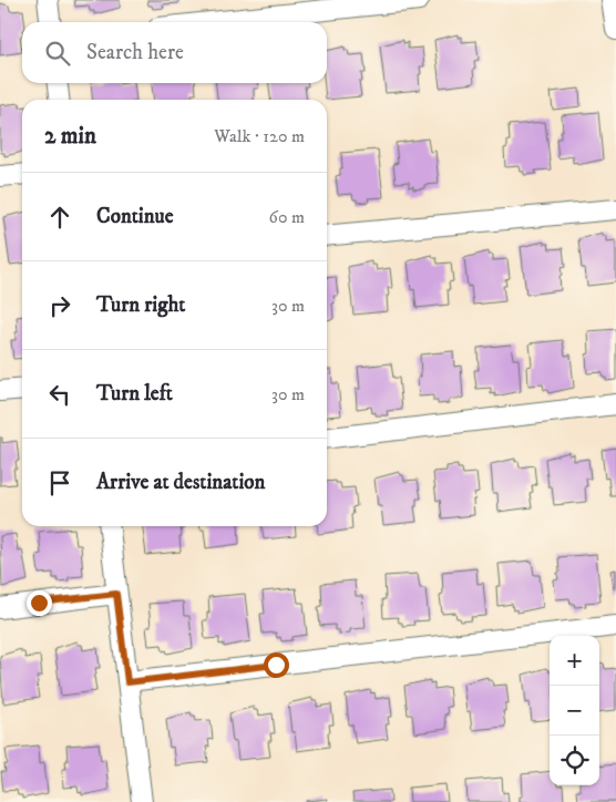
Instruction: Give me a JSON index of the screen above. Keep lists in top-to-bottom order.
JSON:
{
  "page": {
    "search": "Search here",
    "heading": ["2 min", "Walk · 120 m"],
    "list": [
      ["Continue", "60 m"],
      ["Turn right", "30 m"],
      ["Turn left", "30 m"],
      "Arrive at destination"
    ],
    "map_buttons": ["+", "−"]
  }
}
